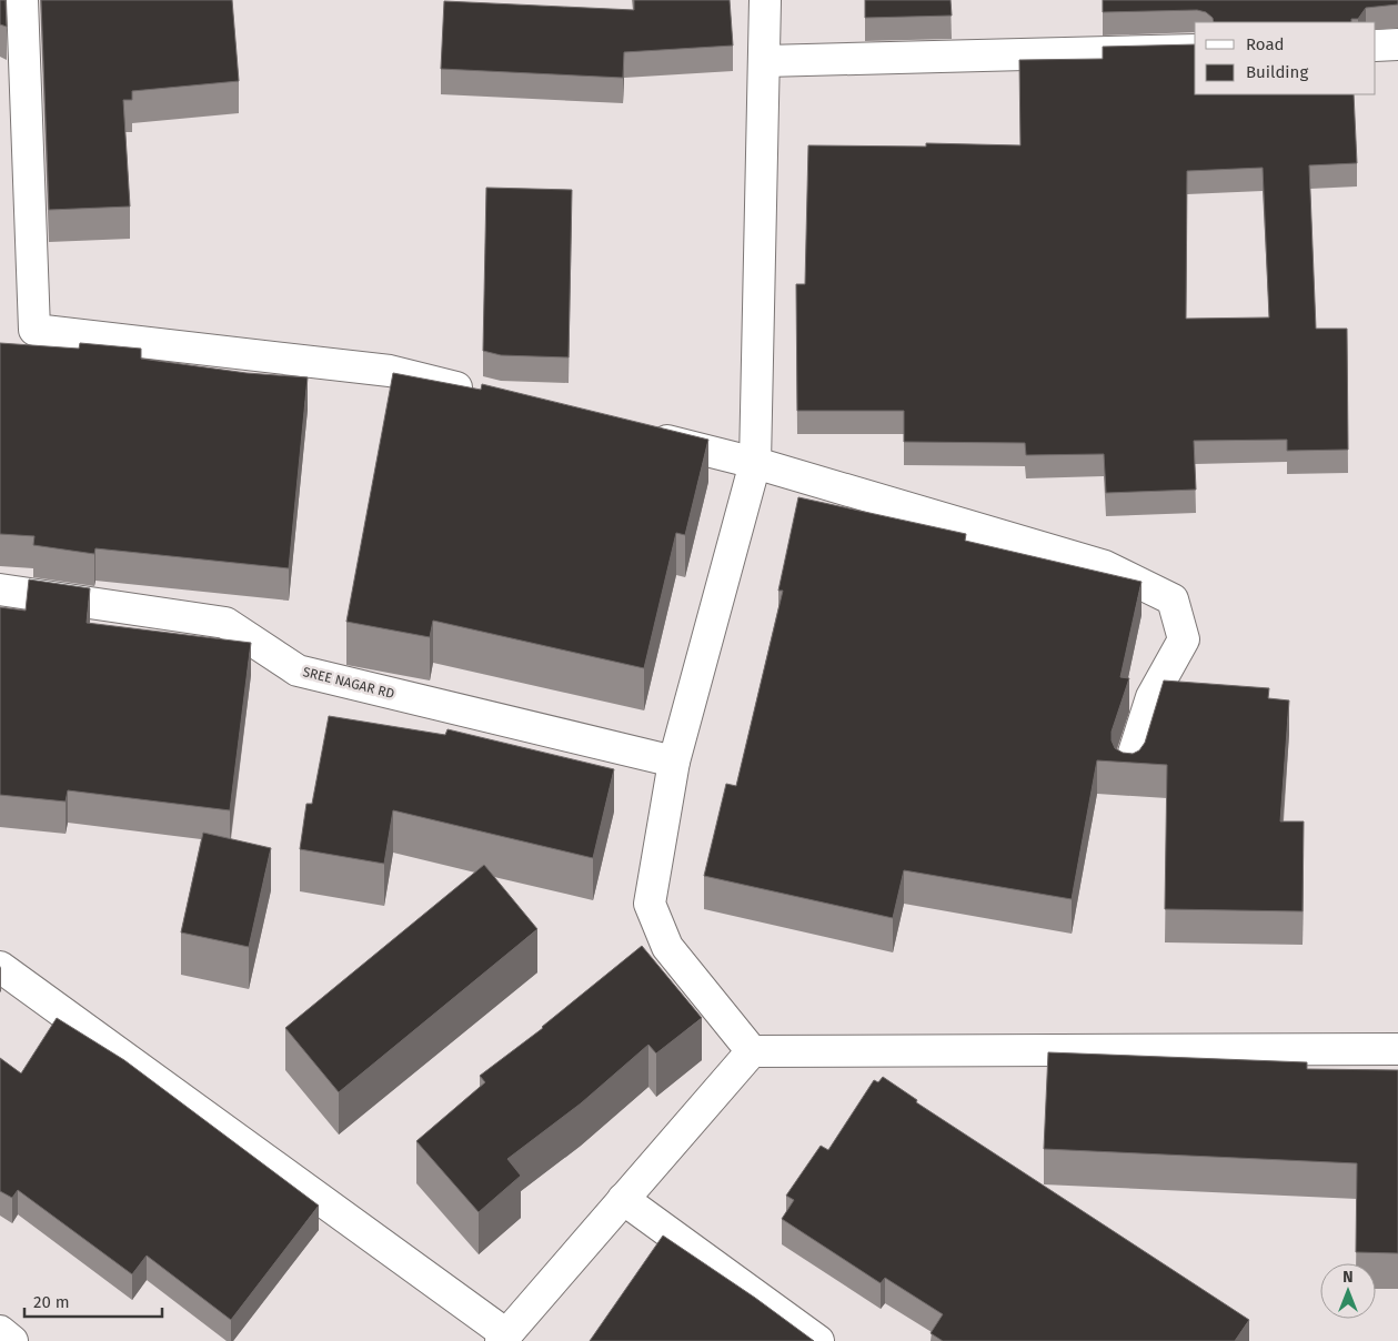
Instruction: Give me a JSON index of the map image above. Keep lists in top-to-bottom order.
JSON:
{
  "streets": {
    "street": ["SREE NAGAR RD"]
  },
  "legend": ["Road", "Building"],
  "scale_bar": "20 m",
  "north": "top"
}
